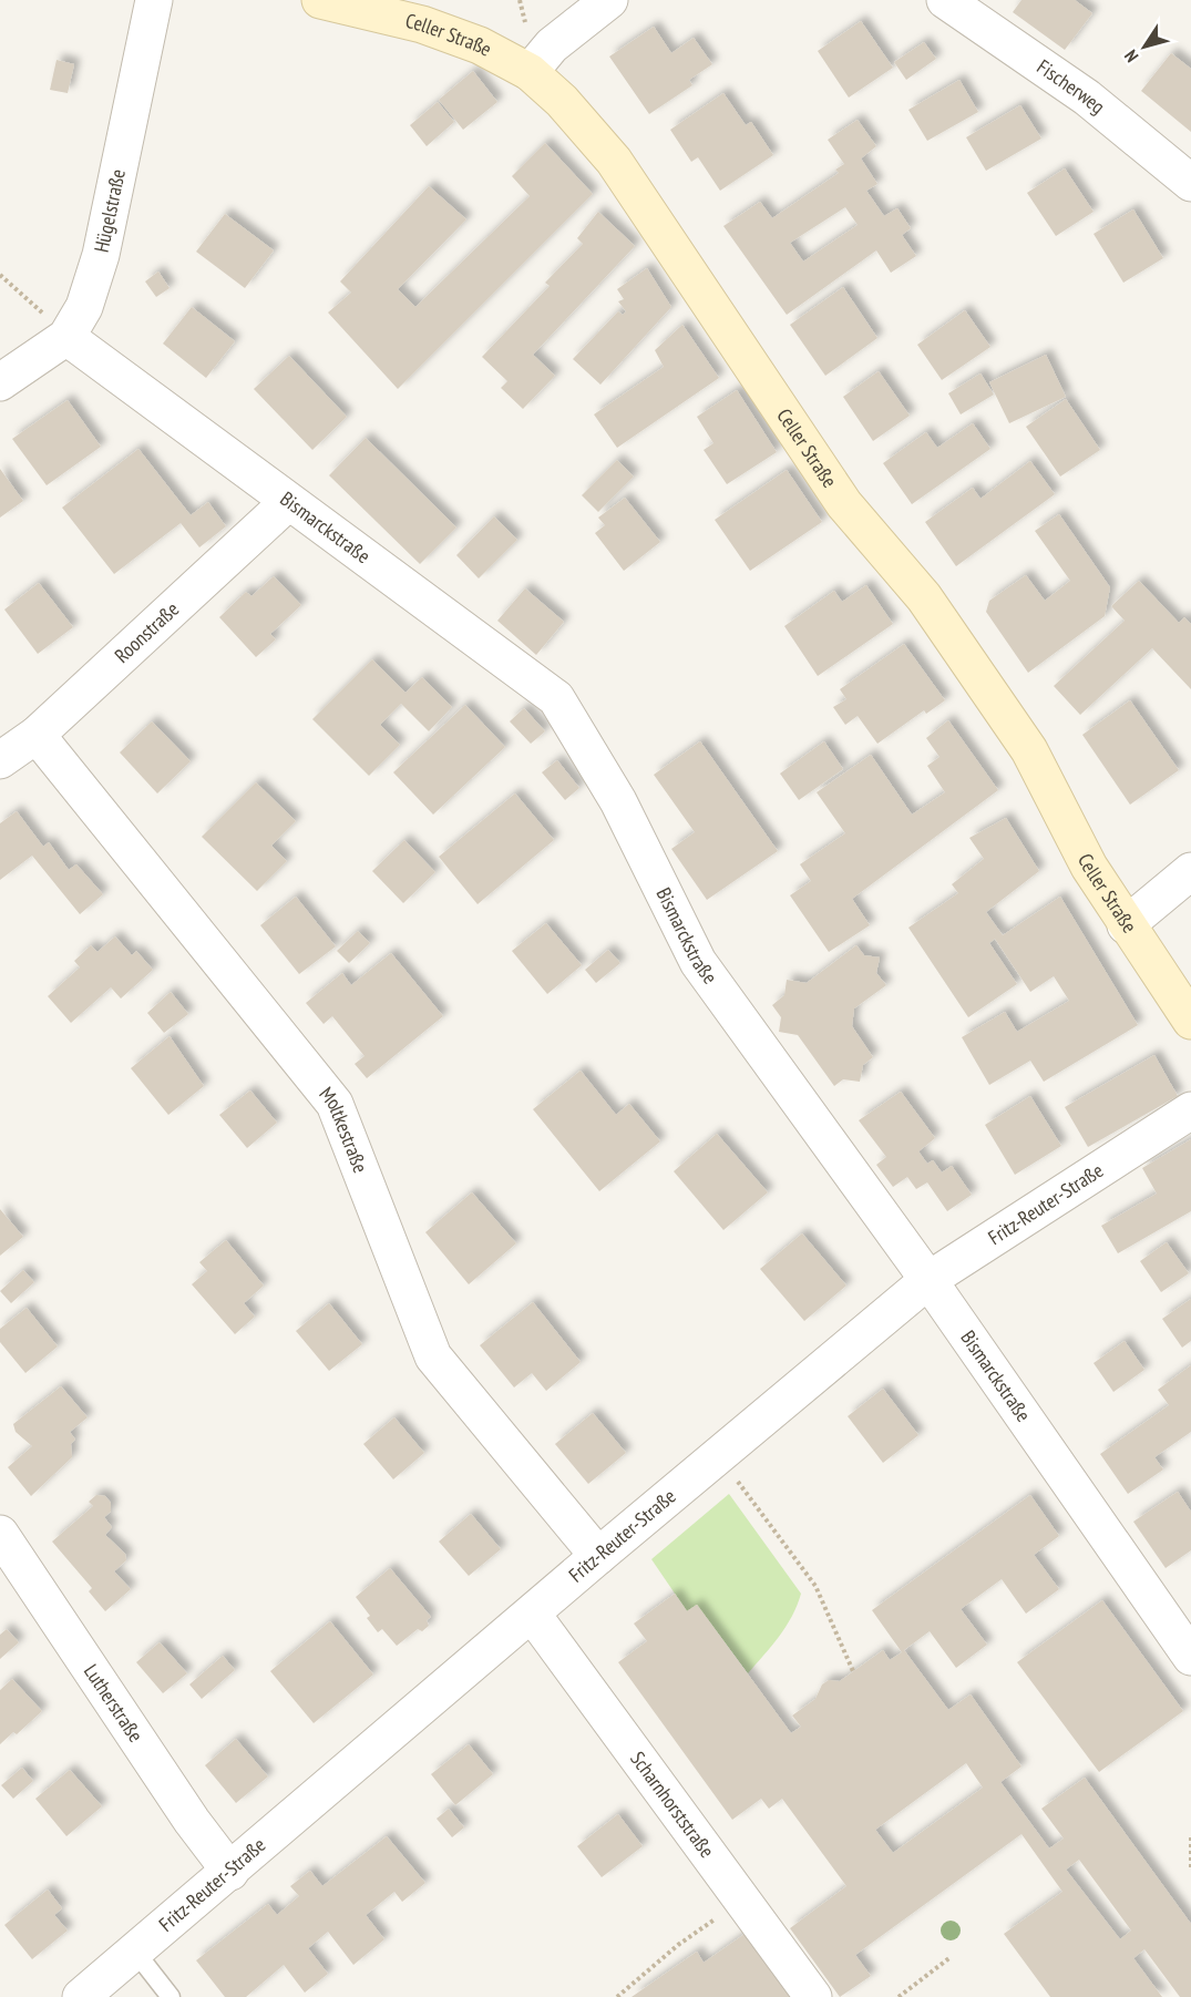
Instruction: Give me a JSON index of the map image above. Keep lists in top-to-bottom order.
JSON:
{
  "streets": {
    "street": [
      "Celler Straße",
      "Fischerweg",
      "Hügelstraße",
      "Bismarckstraße",
      "Roonstraße",
      "Moltkestraße",
      "Fritz-Reuter-Straße",
      "Lutherstraße",
      "Scharnhorststraße"
    ]
  },
  "crossings": [
    ["Hügelstraße", "Bismarckstraße"],
    ["Bismarckstraße", "Roonstraße"],
    ["Bismarckstraße", "Fritz-Reuter-Straße"],
    ["Roonstraße", "Moltkestraße"],
    ["Moltkestraße", "Fritz-Reuter-Straße"],
    ["Fritz-Reuter-Straße", "Lutherstraße"],
    ["Fritz-Reuter-Straße", "Scharnhorststraße"]
  ],
  "north": "bottom left"
}
